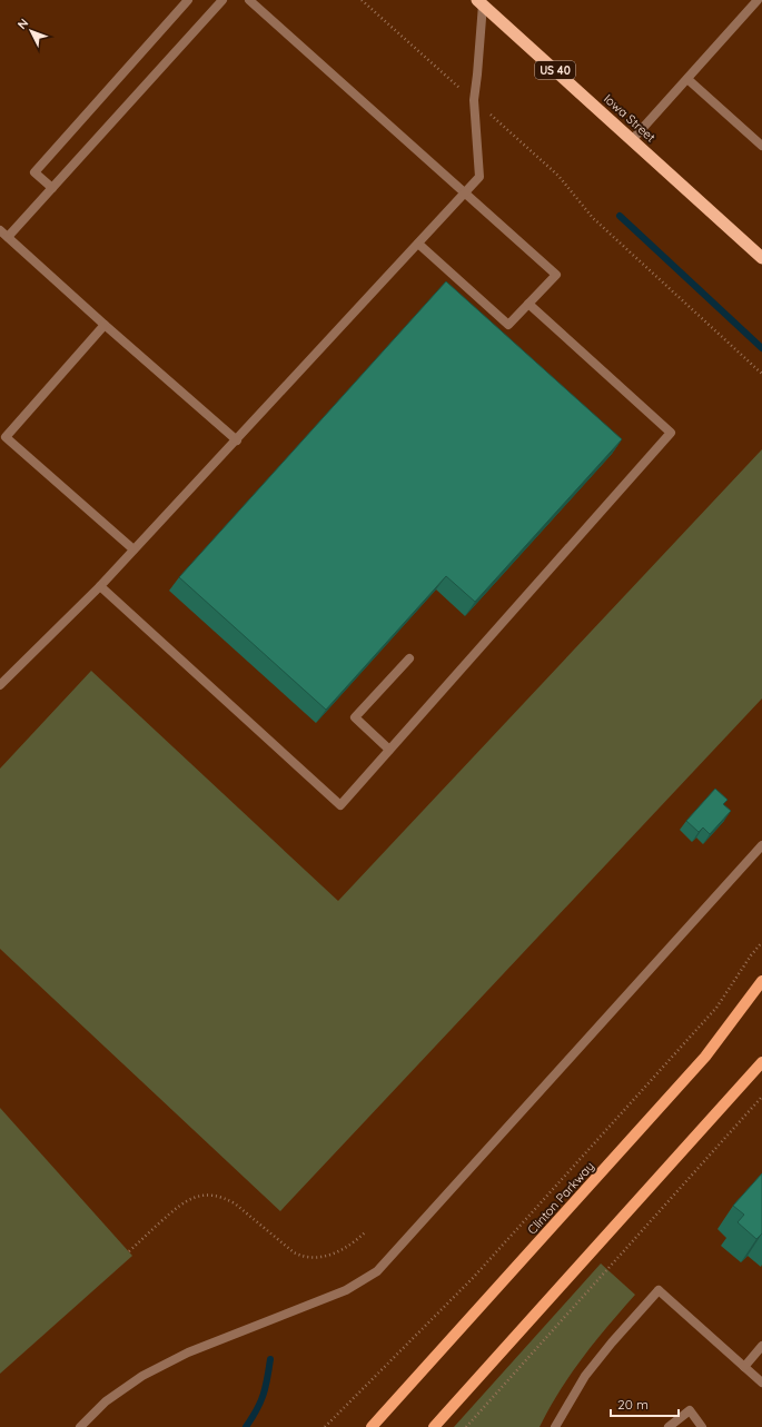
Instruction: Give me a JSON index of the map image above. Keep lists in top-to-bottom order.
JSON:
{
  "streets": {
    "highway": ["US 40", "Iowa Street"],
    "main road": ["Clinton Parkway"]
  },
  "scale_bar": "20 m",
  "north": "top left"
}
